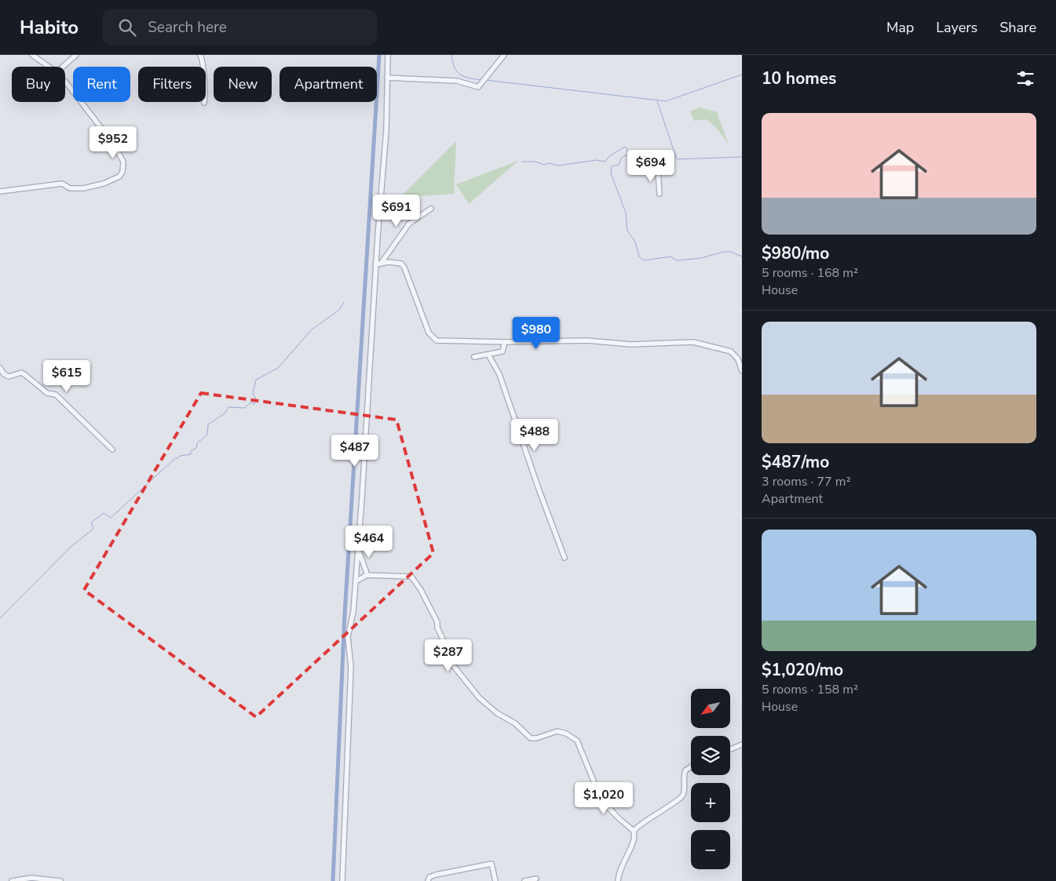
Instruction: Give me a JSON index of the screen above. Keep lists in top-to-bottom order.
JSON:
{
  "north": "bottom left",
  "page": {
    "header": "Habito",
    "search": "Search here",
    "nav": ["Map", "Layers", "Share"],
    "heading": "10 homes",
    "chip": [
      "Buy",
      "Rent",
      "Filters",
      "New",
      "Apartment"
    ],
    "list": [
      {
        "name": "$980/mo",
        "note": "5 rooms · 168 m² · House"
      },
      {
        "name": "$487/mo",
        "note": "3 rooms · 77 m² · Apartment"
      },
      {
        "name": "$1,020/mo",
        "note": "5 rooms · 158 m² · House"
      }
    ],
    "price": [
      "$952",
      "$694",
      "$691",
      "$980",
      "$615",
      "$488",
      "$487",
      "$464",
      "$287",
      "$1,020"
    ],
    "map_buttons": ["+", "−"]
  }
}
